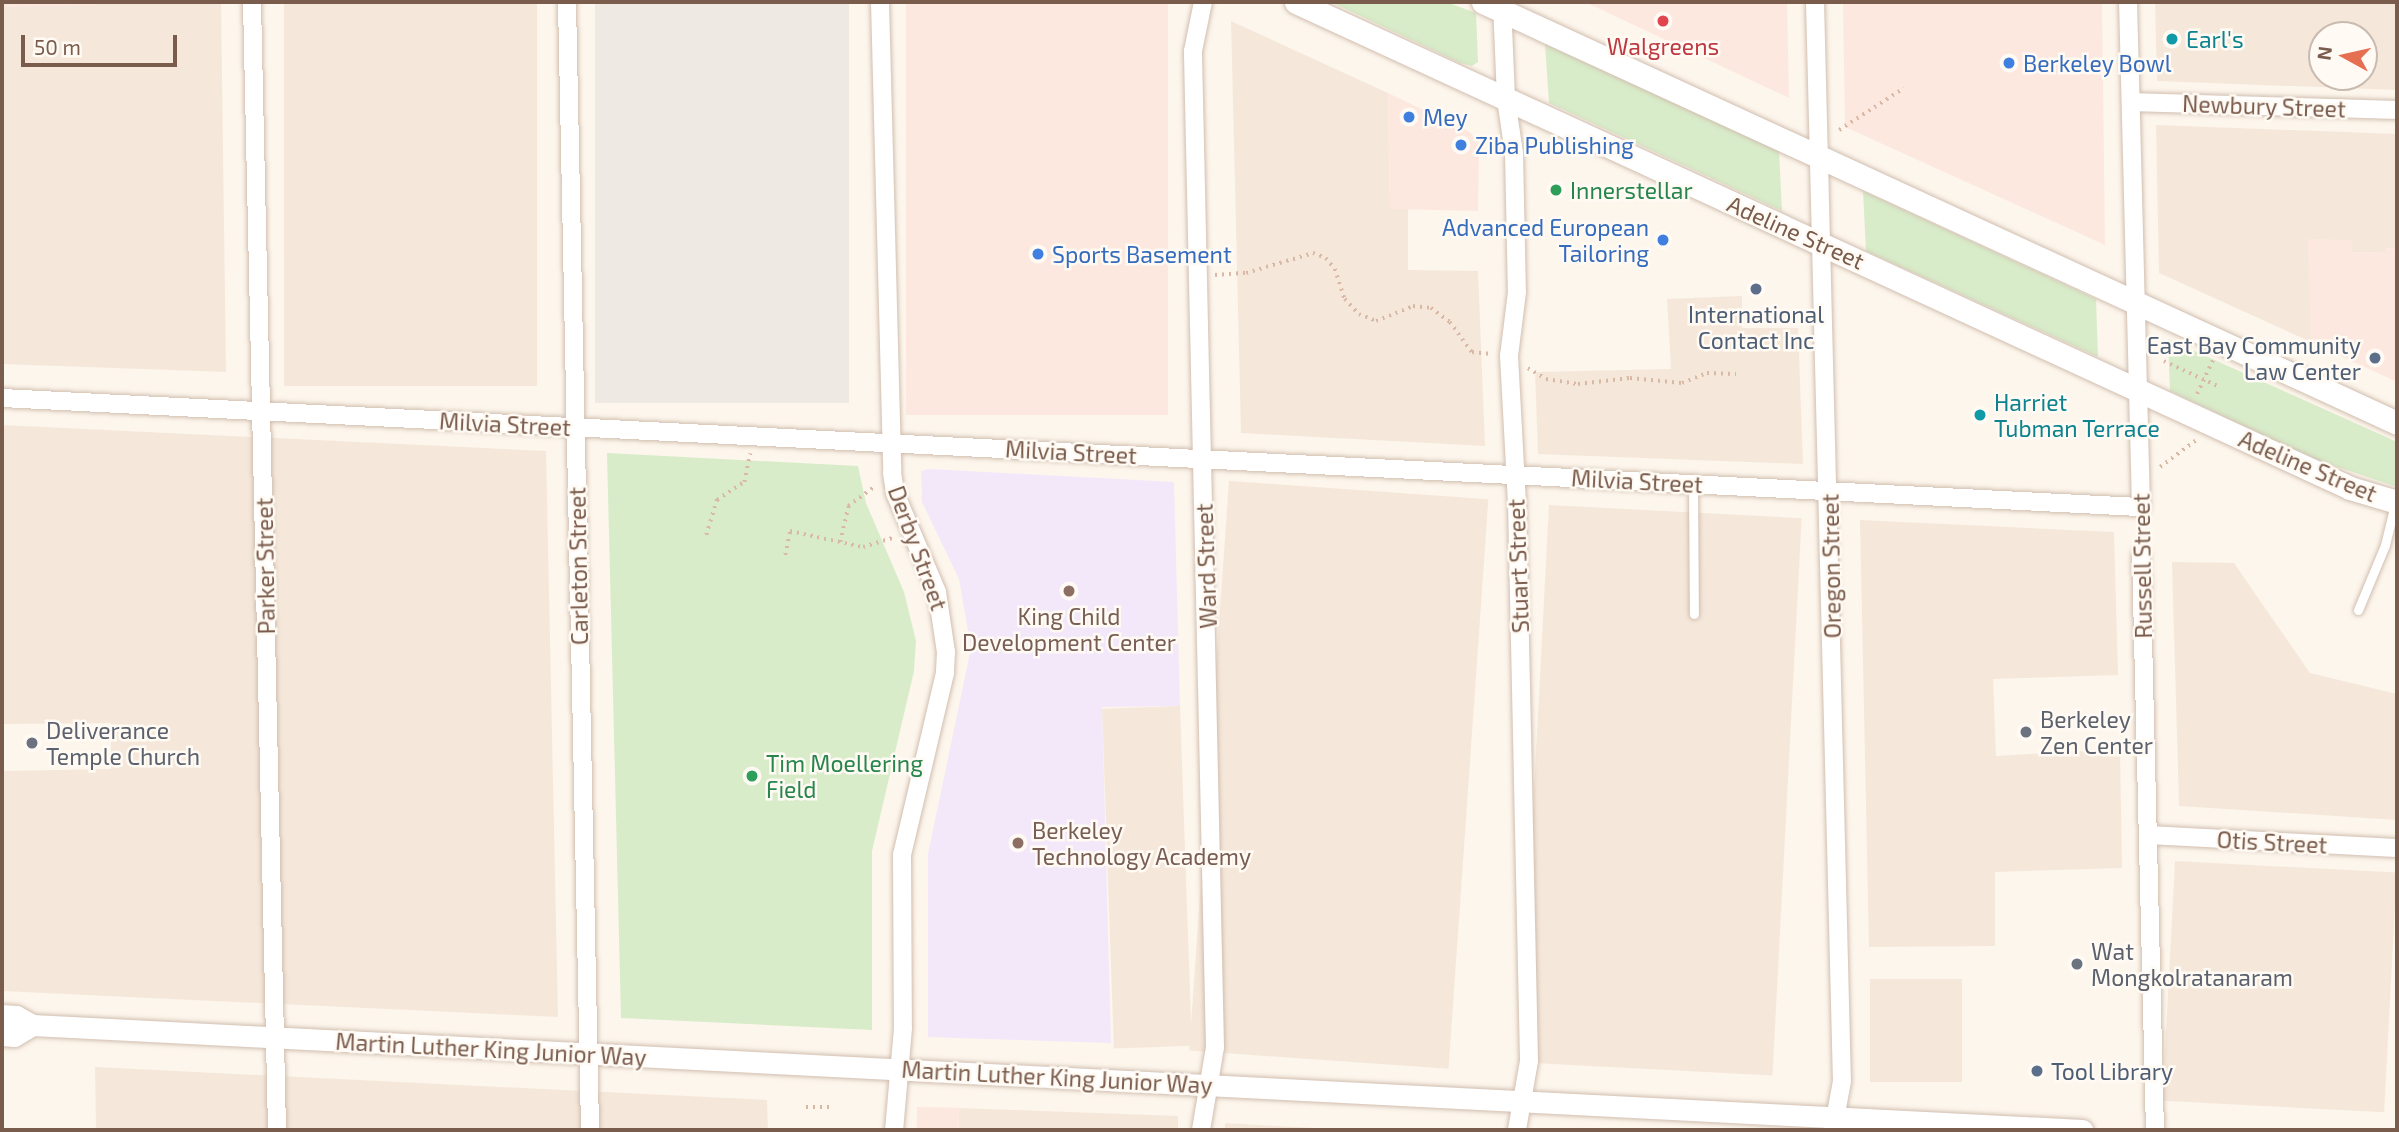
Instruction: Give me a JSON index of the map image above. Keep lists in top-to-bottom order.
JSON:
{
  "streets": {
    "main road": ["Adeline Street"],
    "street": [
      "Newbury Street",
      "Milvia Street",
      "Derby Street",
      "Parker Street",
      "Carleton Street",
      "Ward Street",
      "Stuart Street",
      "Oregon Street",
      "Russell Street",
      "Otis Street",
      "Martin Luther King Junior Way"
    ]
  },
  "crossings": [
    ["Newbury Street", "Russell Street"],
    ["Adeline Street", "Milvia Street"],
    ["Adeline Street", "Stuart Street"],
    ["Adeline Street", "Oregon Street"],
    ["Adeline Street", "Russell Street"],
    ["Milvia Street", "Derby Street"],
    ["Milvia Street", "Parker Street"],
    ["Milvia Street", "Carleton Street"],
    ["Milvia Street", "Ward Street"],
    ["Milvia Street", "Stuart Street"],
    ["Milvia Street", "Oregon Street"],
    ["Milvia Street", "Russell Street"],
    ["Derby Street", "Martin Luther King Junior Way"],
    ["Parker Street", "Martin Luther King Junior Way"],
    ["Carleton Street", "Martin Luther King Junior Way"],
    ["Ward Street", "Martin Luther King Junior Way"],
    ["Stuart Street", "Martin Luther King Junior Way"],
    ["Oregon Street", "Martin Luther King Junior Way"],
    ["Russell Street", "Otis Street"]
  ],
  "places": [
    "Walgreens",
    "Earl's",
    "Berkeley Bowl",
    "Mey",
    "Ziba Publishing",
    "Innerstellar",
    "Advanced European Tailoring",
    "Sports Basement",
    "International Contact Inc",
    "East Bay Community Law Center",
    "Harriet Tubman Terrace",
    "King Child Development Center",
    "Berkeley Zen Center",
    "Deliverance Temple Church",
    "Tim Moellering Field",
    "Berkeley Technology Academy",
    "Wat Mongkolratanaram",
    "Tool Library"
  ],
  "scale_bar": "50 m",
  "north": "left"
}
